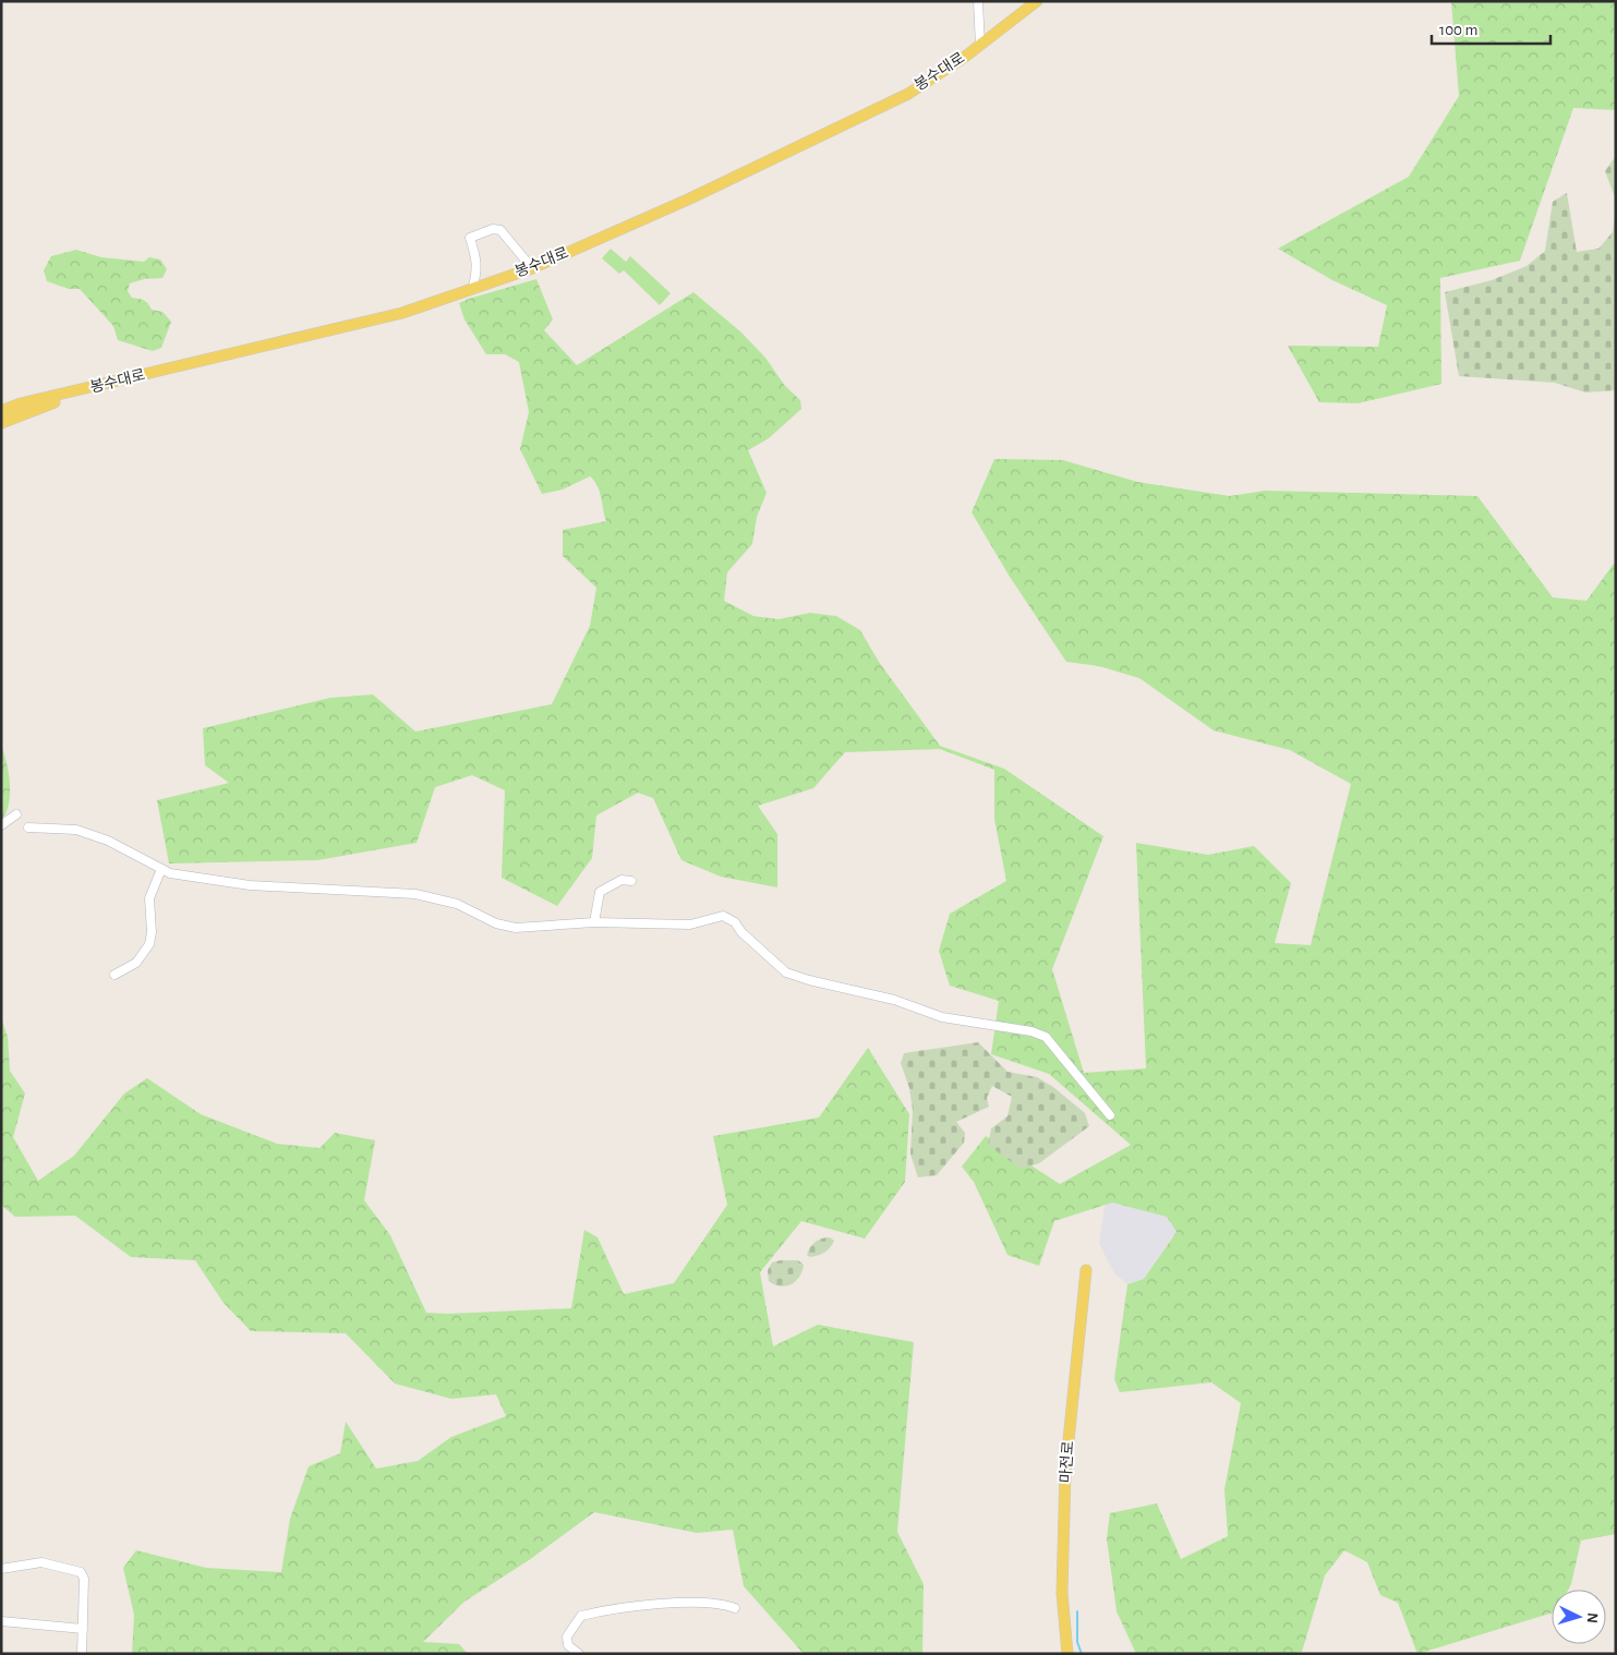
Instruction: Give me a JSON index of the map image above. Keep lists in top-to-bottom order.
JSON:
{
  "streets": {
    "main road": ["봉수대로", "마전로"]
  },
  "scale_bar": "100 m",
  "north": "right"
}
